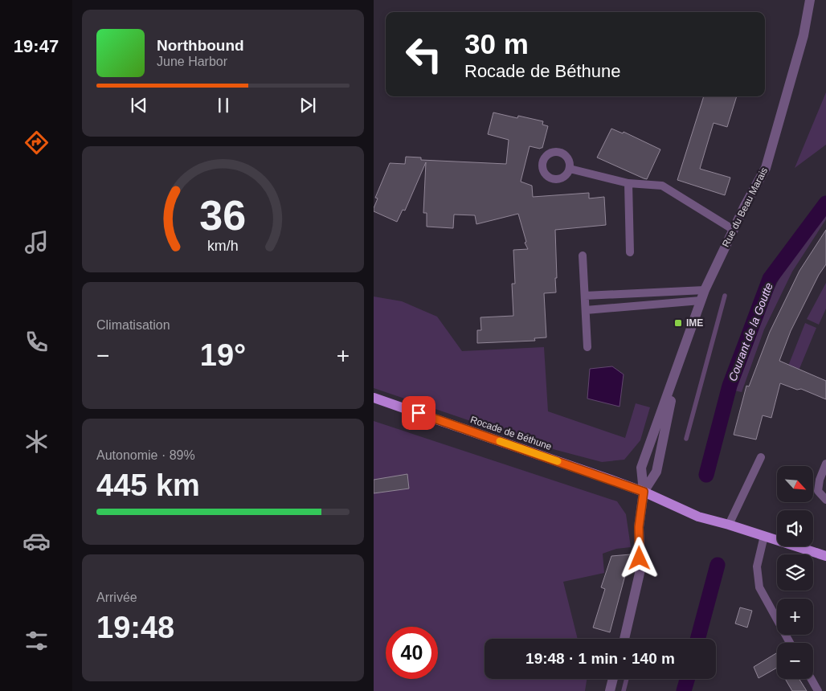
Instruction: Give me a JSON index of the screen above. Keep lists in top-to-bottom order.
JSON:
{
  "streets": {
    "main road": ["Rocade de Béthune"],
    "street": ["Rue du Beau Marais"]
  },
  "crossings": [
    ["Rue du Beau Marais", "Rocade de Béthune"]
  ],
  "water": ["Courant de la Goutte"],
  "places": {
    "transit": ["IME"]
  },
  "north": "bottom right",
  "page": {
    "tabs": "19:47",
    "turn": ["30 m", "Rocade de Béthune"],
    "song": ["Northbound", "June Harbor"],
    "tile": [
      "Climatisation",
      ["Autonomie · 89%", "445 km"],
      ["Arrivée", "19:48"]
    ],
    "heat": ["−", "19°", "+"],
    "map_buttons": ["+", "−"],
    "limit": "40",
    "trip": "19:48 · 1 min · 140 m",
    "gauge": ["36", "km/h"]
  }
}
